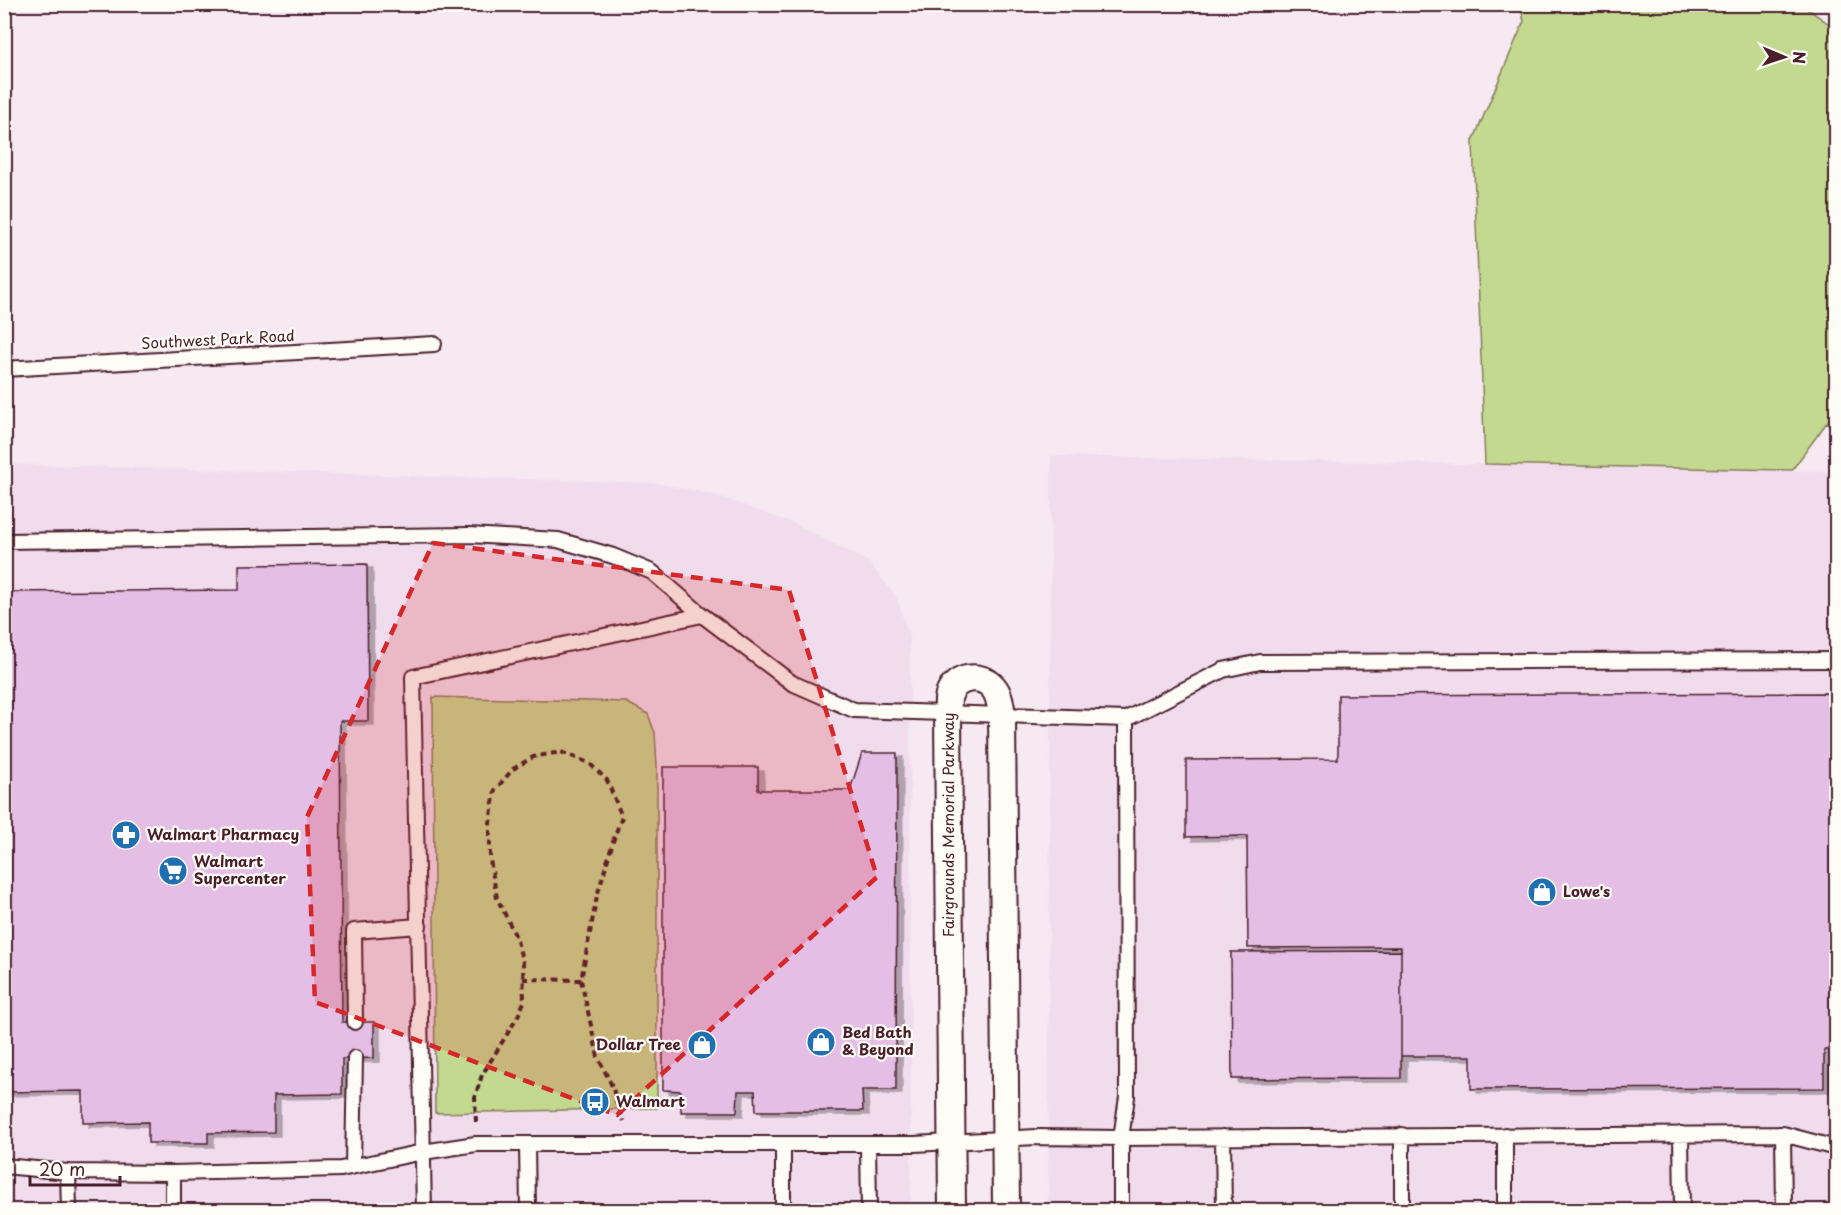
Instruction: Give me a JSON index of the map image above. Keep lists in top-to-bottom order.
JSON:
{
  "streets": {
    "street": ["Fairgrounds Memorial Parkway"],
    "lane": ["Southwest Park Road"]
  },
  "places": {
    "pharmacy": ["Walmart Pharmacy"],
    "supermarket": ["Walmart Supercenter"],
    "shop": ["Lowe's", "Bed Bath & Beyond", "Dollar Tree"],
    "bus stop": ["Walmart"]
  },
  "scale_bar": "20 m",
  "north": "right"
}
